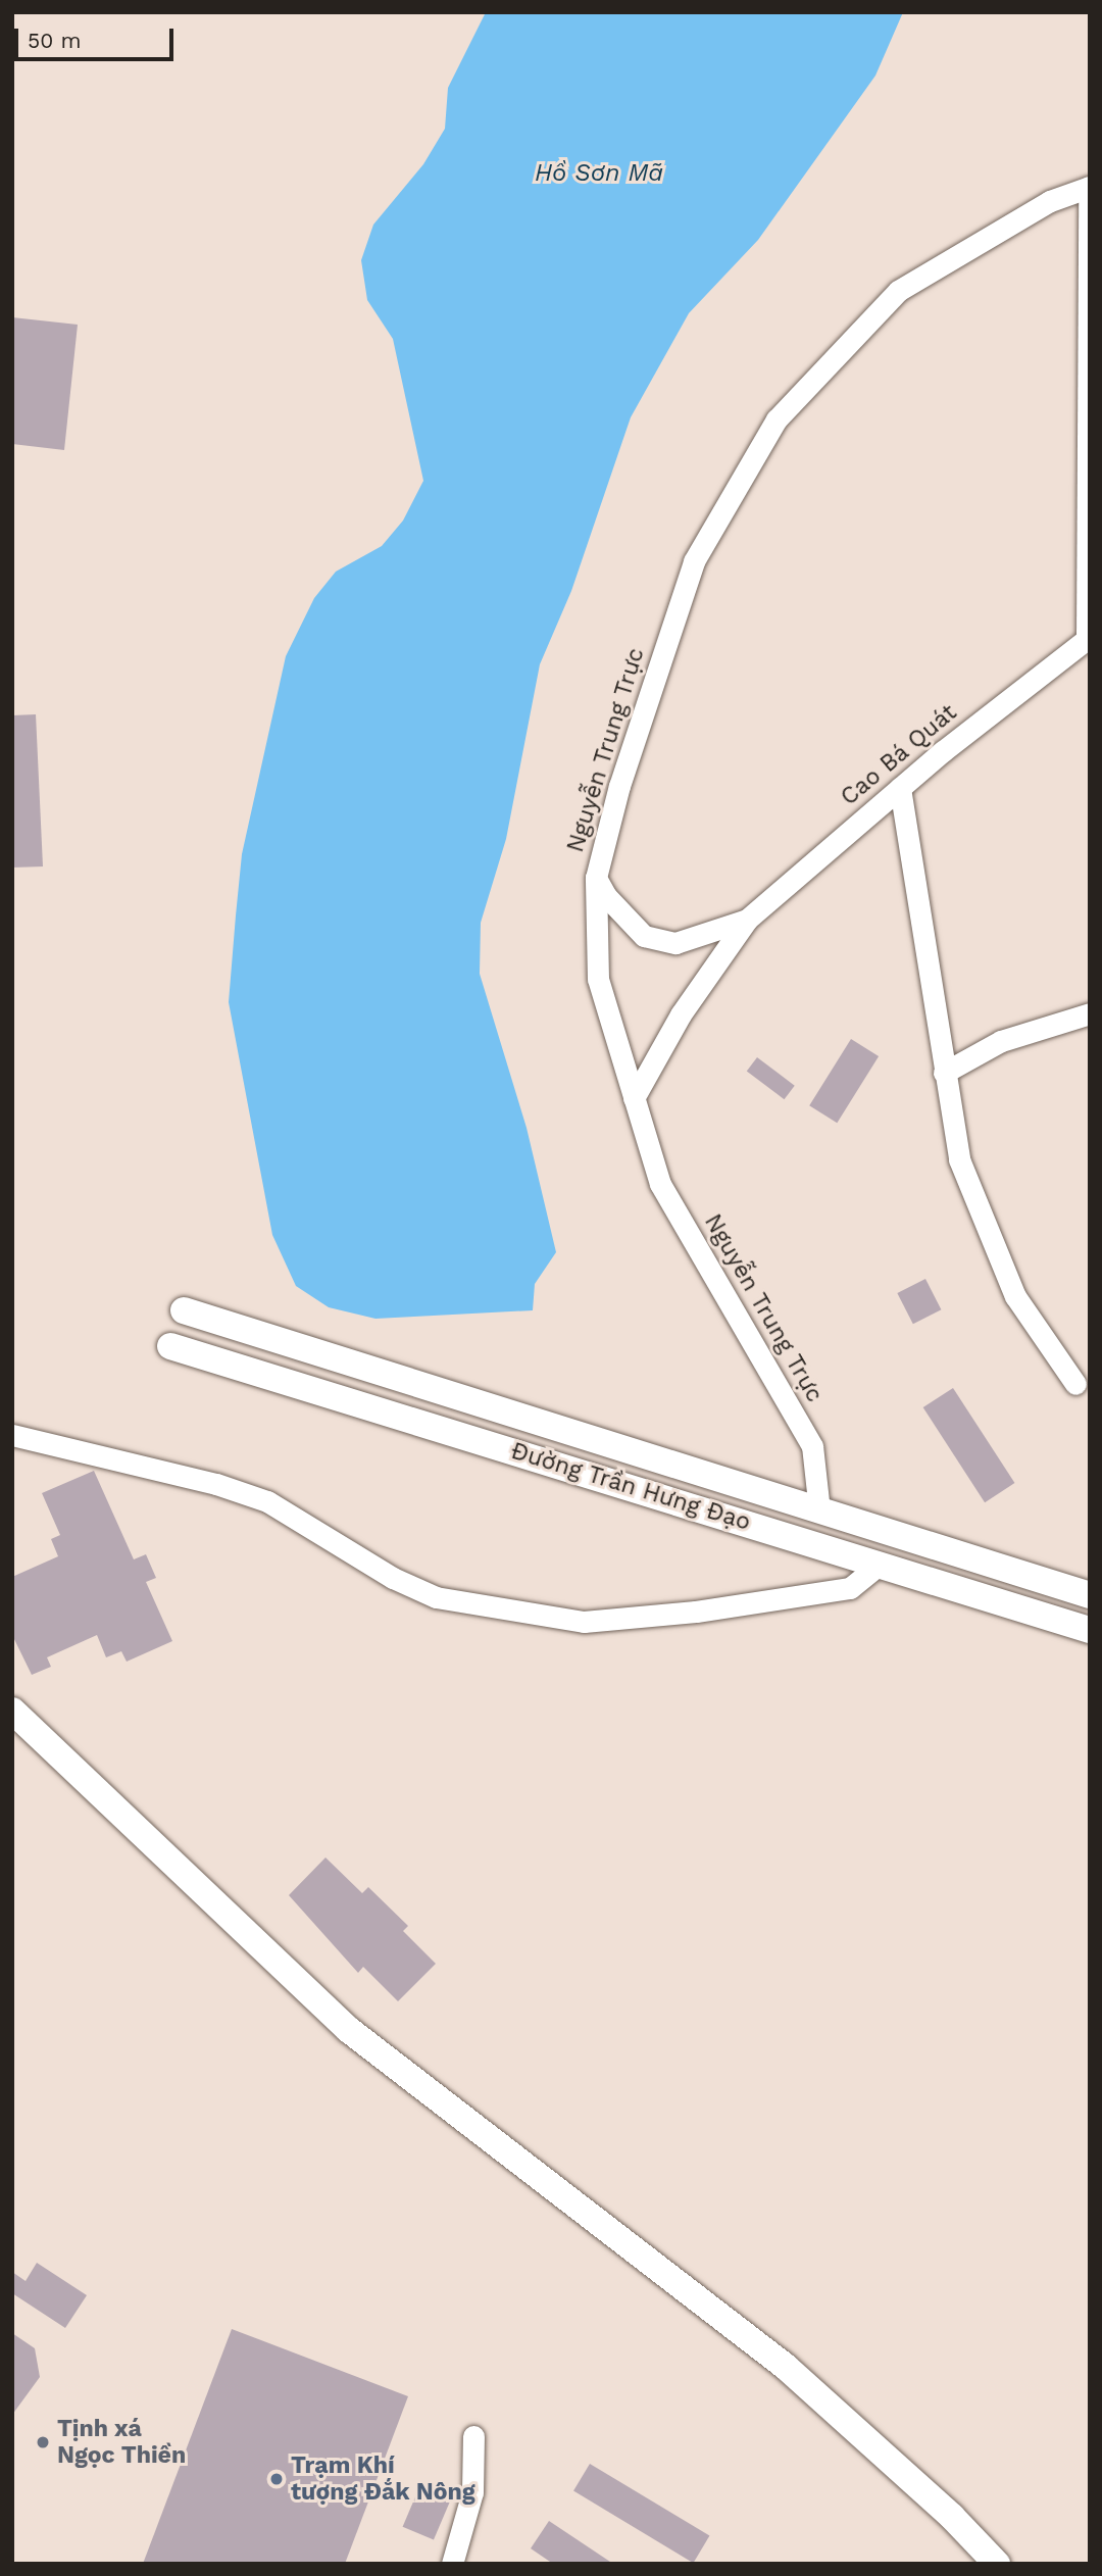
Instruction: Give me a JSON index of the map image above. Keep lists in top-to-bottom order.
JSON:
{
  "streets": {
    "street": ["Nguyễn Trung Trực", "Cao Bá Quát", "Đường Trần Hưng Đạo"]
  },
  "crossings": [
    ["Nguyễn Trung Trực", "Cao Bá Quát"],
    ["Nguyễn Trung Trực", "Đường Trần Hưng Đạo"]
  ],
  "water": ["Hồ Sơn Mã"],
  "places": ["Tịnh xá Ngọc Thiền", "Trạm Khí tượng Đắk Nông"],
  "scale_bar": "50 m"
}
